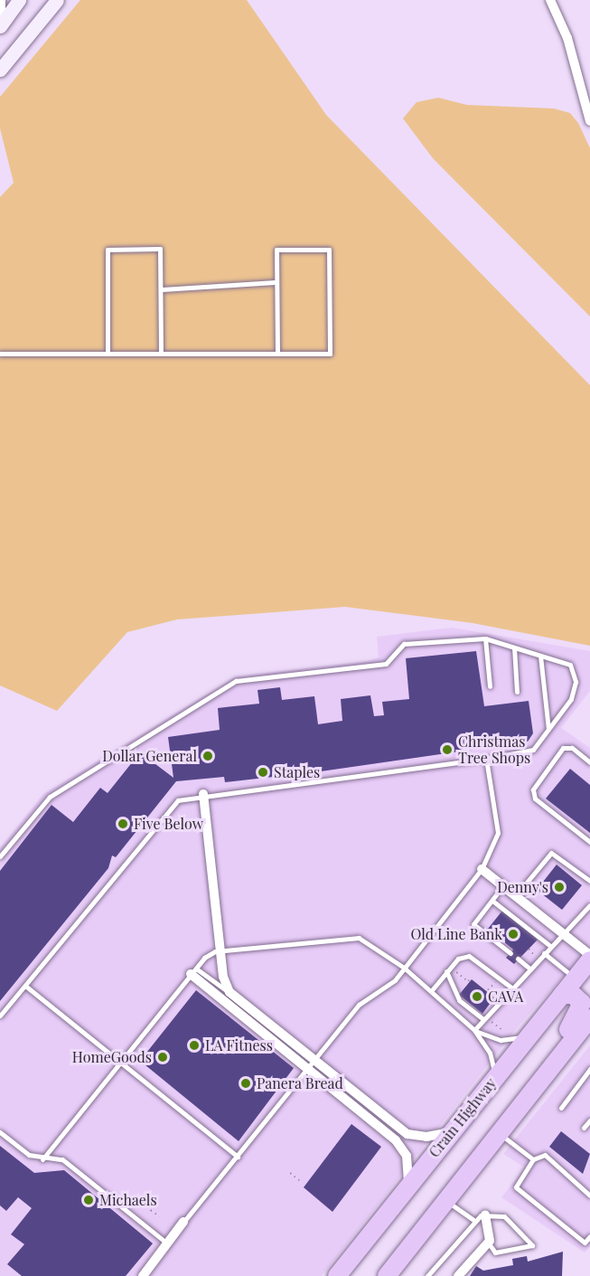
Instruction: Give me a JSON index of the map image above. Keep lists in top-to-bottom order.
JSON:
{
  "streets": {
    "highway": ["Crain Highway"]
  },
  "places": [
    "Christmas Tree Shops",
    "Dollar General",
    "Staples",
    "Five Below",
    "Denny's",
    "Old Line Bank",
    "CAVA",
    "LA Fitness",
    "HomeGoods",
    "Panera Bread",
    "Michaels"
  ]
}
